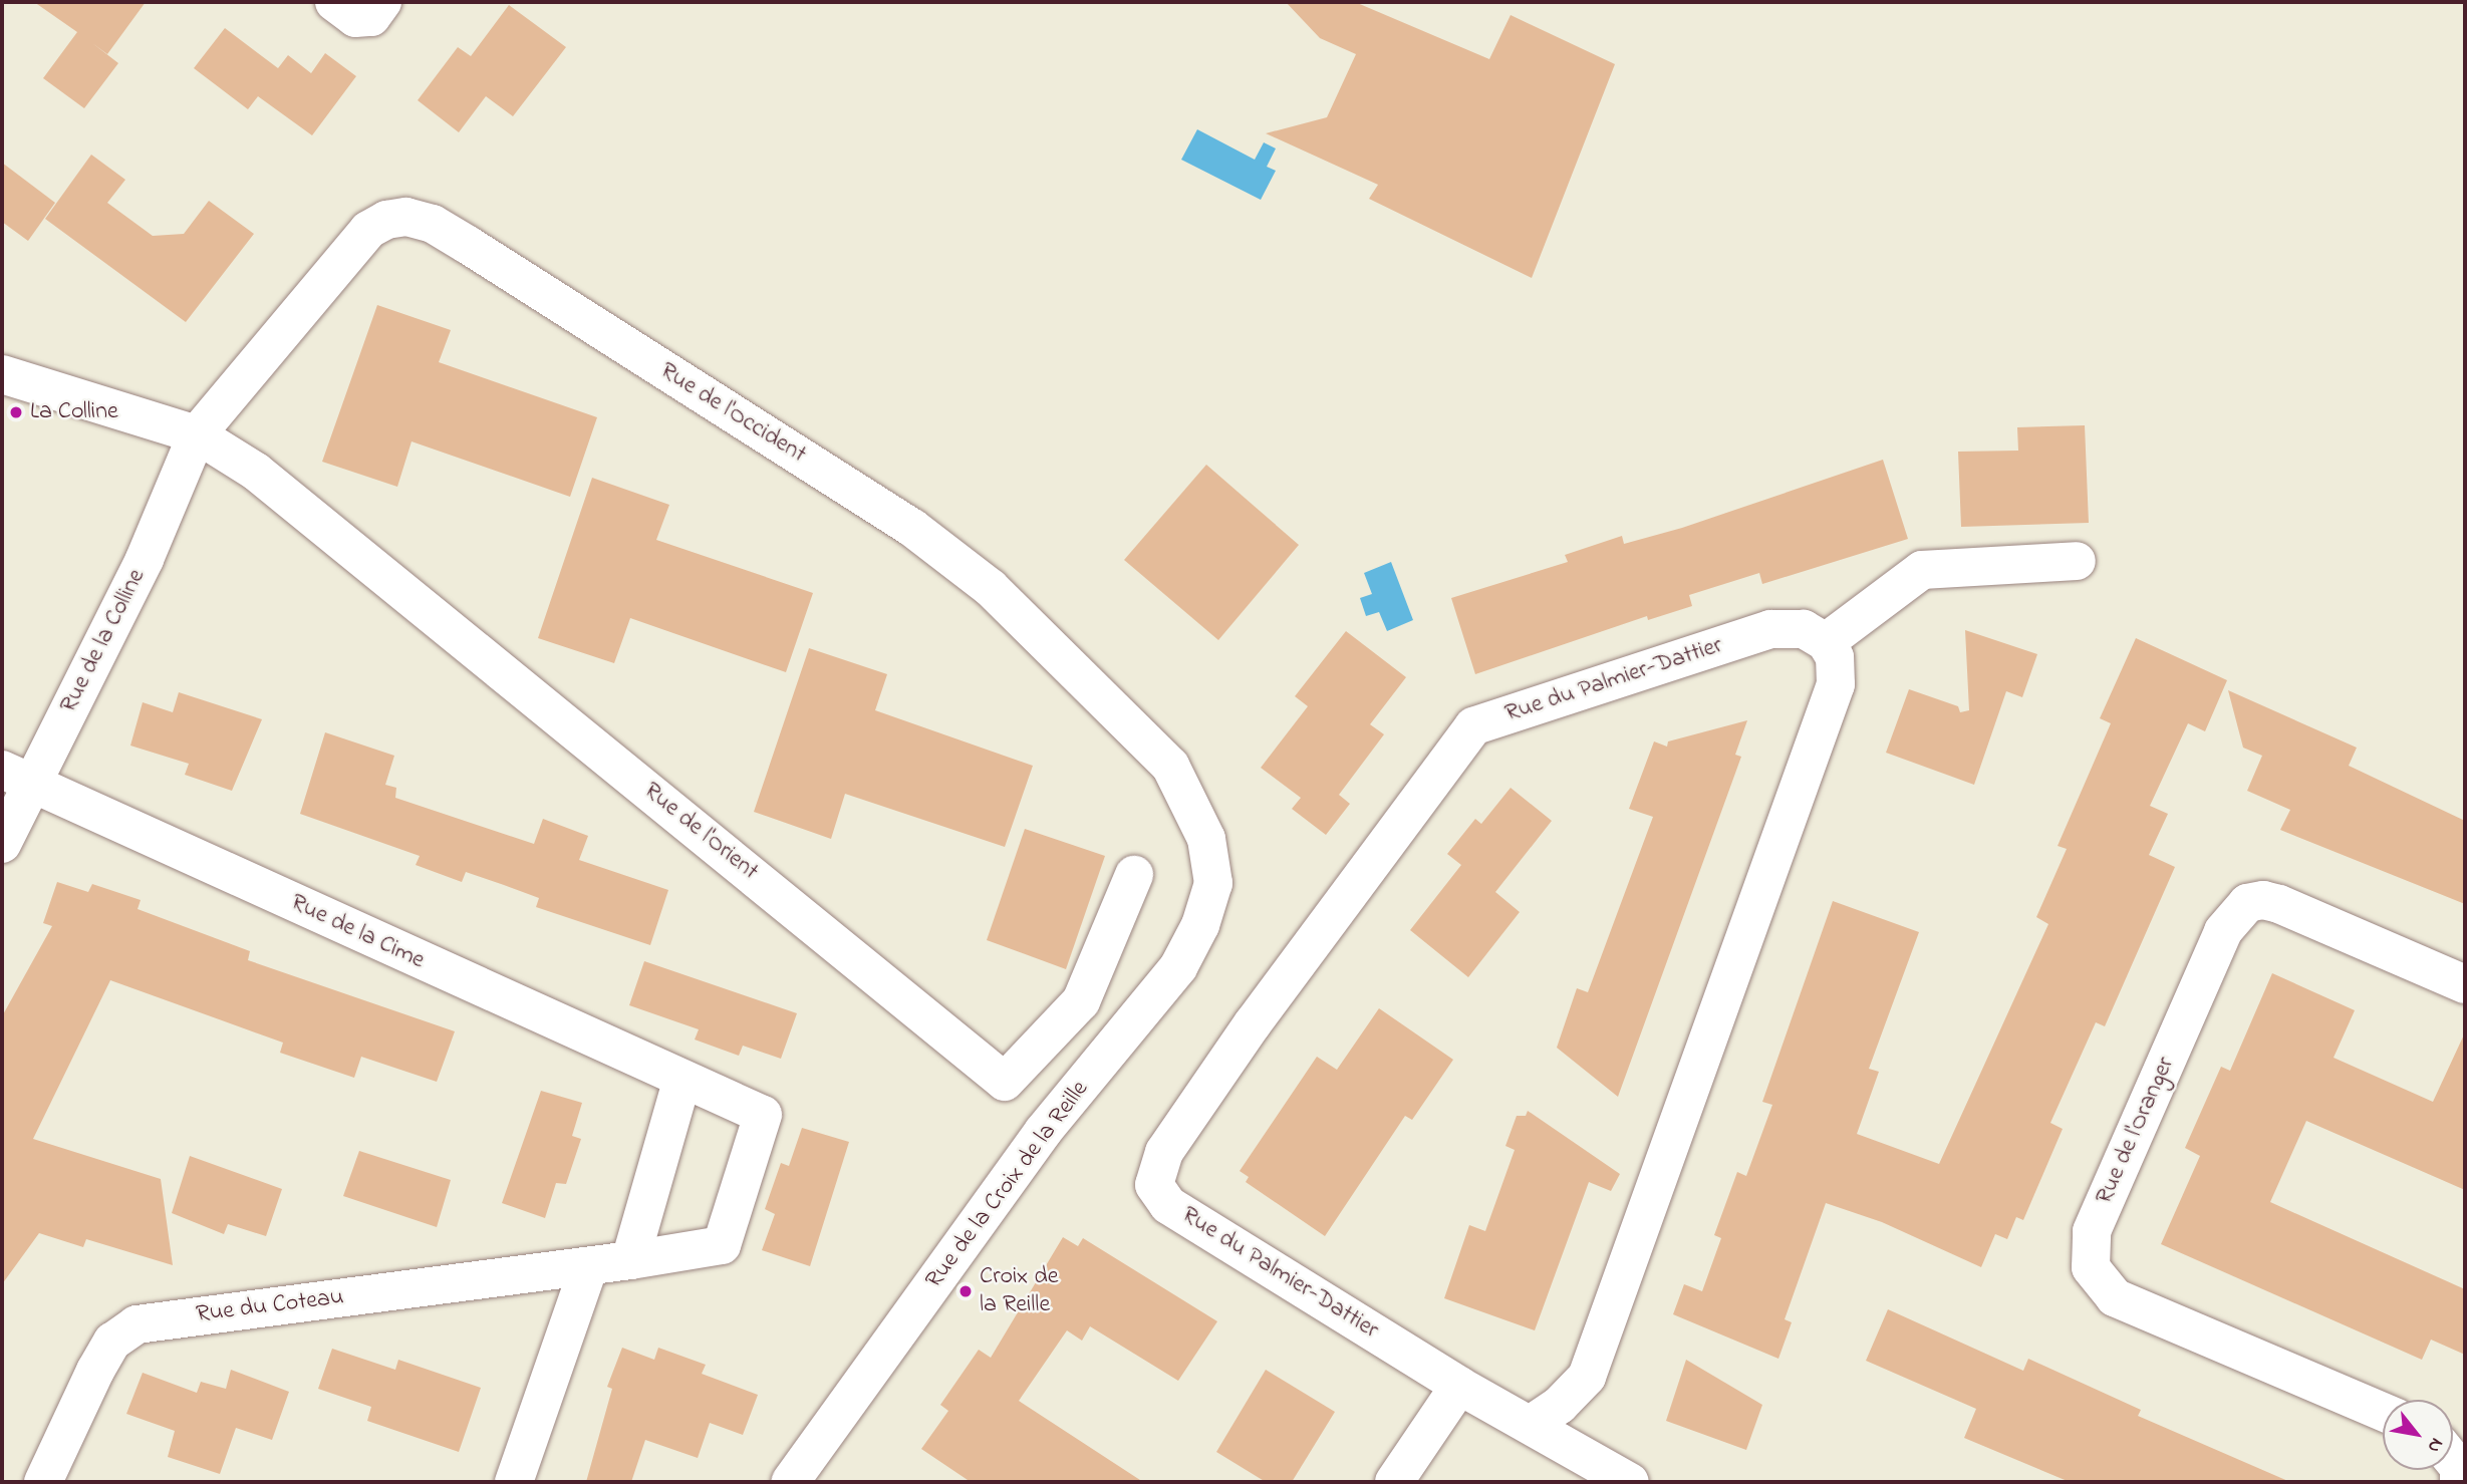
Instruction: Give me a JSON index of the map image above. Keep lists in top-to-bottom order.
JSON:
{
  "streets": {
    "street": [
      "Rue de l'Occident",
      "Rue de la Colline",
      "Rue du Palmier-Dattier",
      "Rue de l'Orient",
      "Rue de la Cime",
      "Rue de l'Oranger",
      "Rue de la Croix de la Reille",
      "Rue du Coteau"
    ]
  },
  "crossings": [
    ["Rue de l'Occident", "Rue de la Colline"],
    ["Rue de l'Occident", "Rue de l'Orient"],
    ["Rue de l'Occident", "Rue de la Croix de la Reille"],
    ["Rue de la Colline", "Rue de l'Orient"],
    ["Rue de la Colline", "Rue de la Cime"],
    ["Rue de la Cime", "Rue du Coteau"]
  ],
  "places": ["La Colline", "Croix de la Reille"],
  "north": "bottom right"
}
